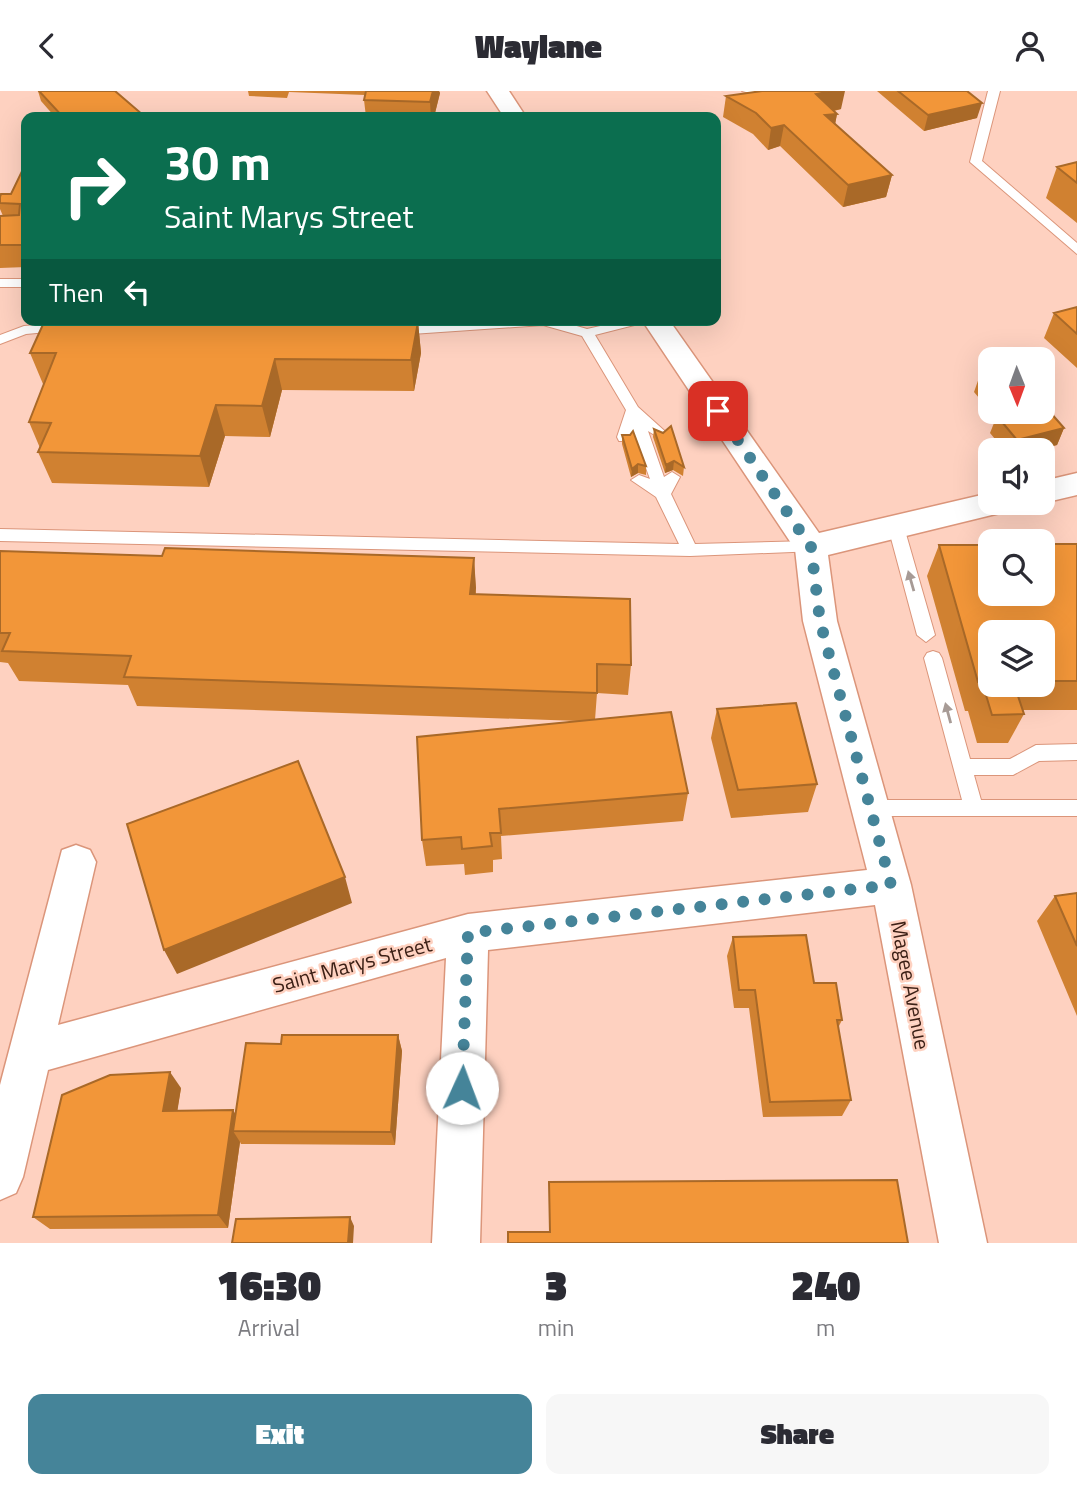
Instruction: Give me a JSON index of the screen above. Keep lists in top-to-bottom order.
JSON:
{
  "streets": {
    "street": ["Saint Marys Street", "Magee Avenue"]
  },
  "crossings": [
    ["Saint Marys Street", "Magee Avenue"]
  ],
  "north": "bottom",
  "page": {
    "header": "Waylane",
    "turn": ["30 m", "Saint Marys Street"],
    "then": "Then",
    "eta": [
      "16:30",
      "Arrival",
      "3",
      "min",
      "240",
      "m"
    ],
    "buttons": ["Exit", "Share"]
  }
}
